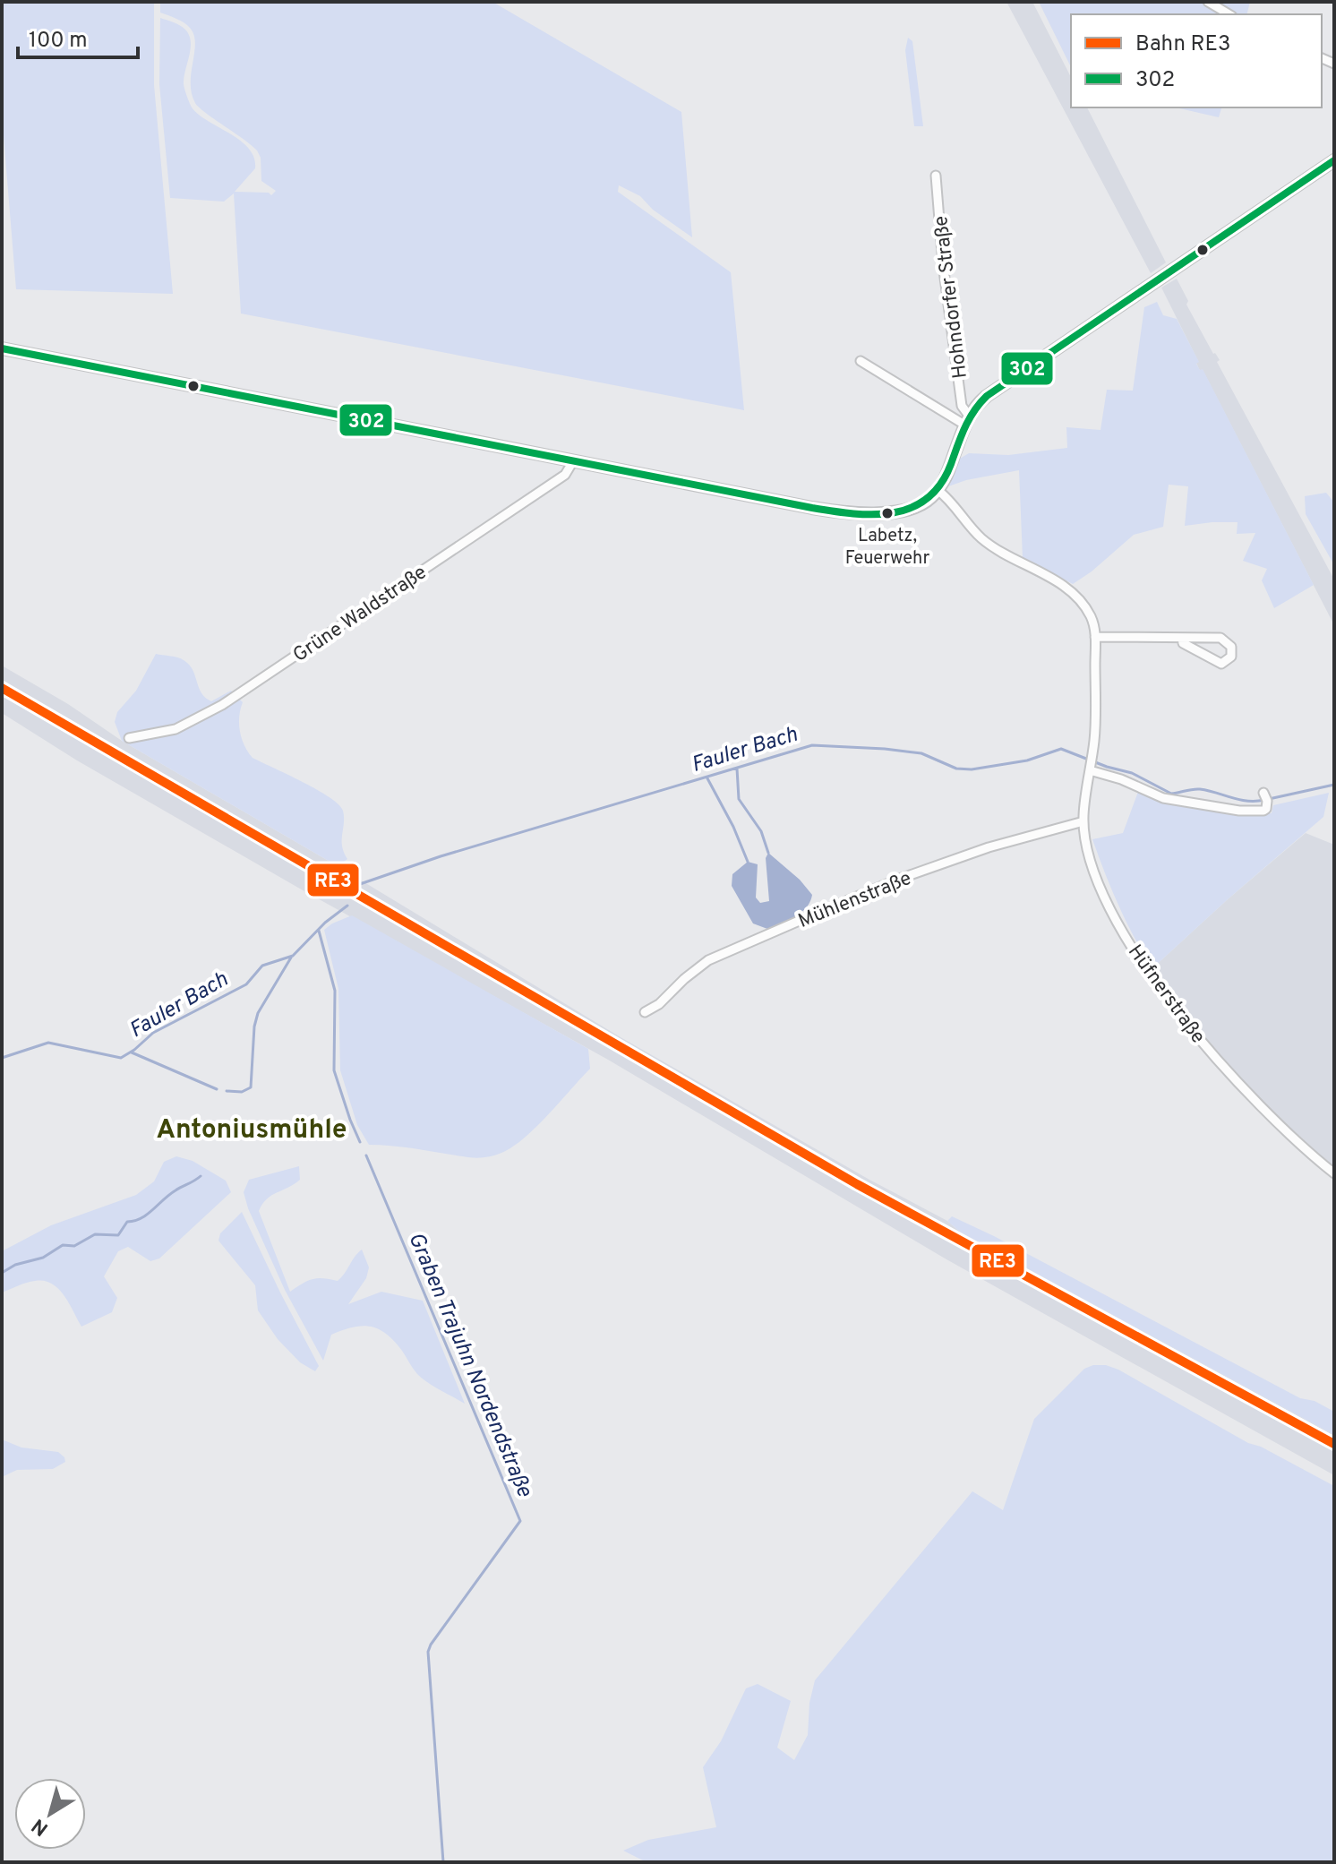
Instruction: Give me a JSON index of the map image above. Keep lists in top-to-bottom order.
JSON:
{
  "streets": {
    "street": [
      "Hohndorfer Straße",
      "Grüne Waldstraße",
      "Mühlenstraße",
      "Hüfnerstraße"
    ]
  },
  "crossings": [
    ["Mühlenstraße", "Hüfnerstraße"]
  ],
  "districts": ["Antoniusmühle"],
  "water": ["Fauler Bach", "Graben Trajuhn Nordendstraße"],
  "places": ["Labetz, Feuerwehr"],
  "lines": ["transit line 302", "rail line RE3"],
  "legend": ["Bahn RE3", "302"],
  "scale_bar": "100 m",
  "north": "bottom left"
}
